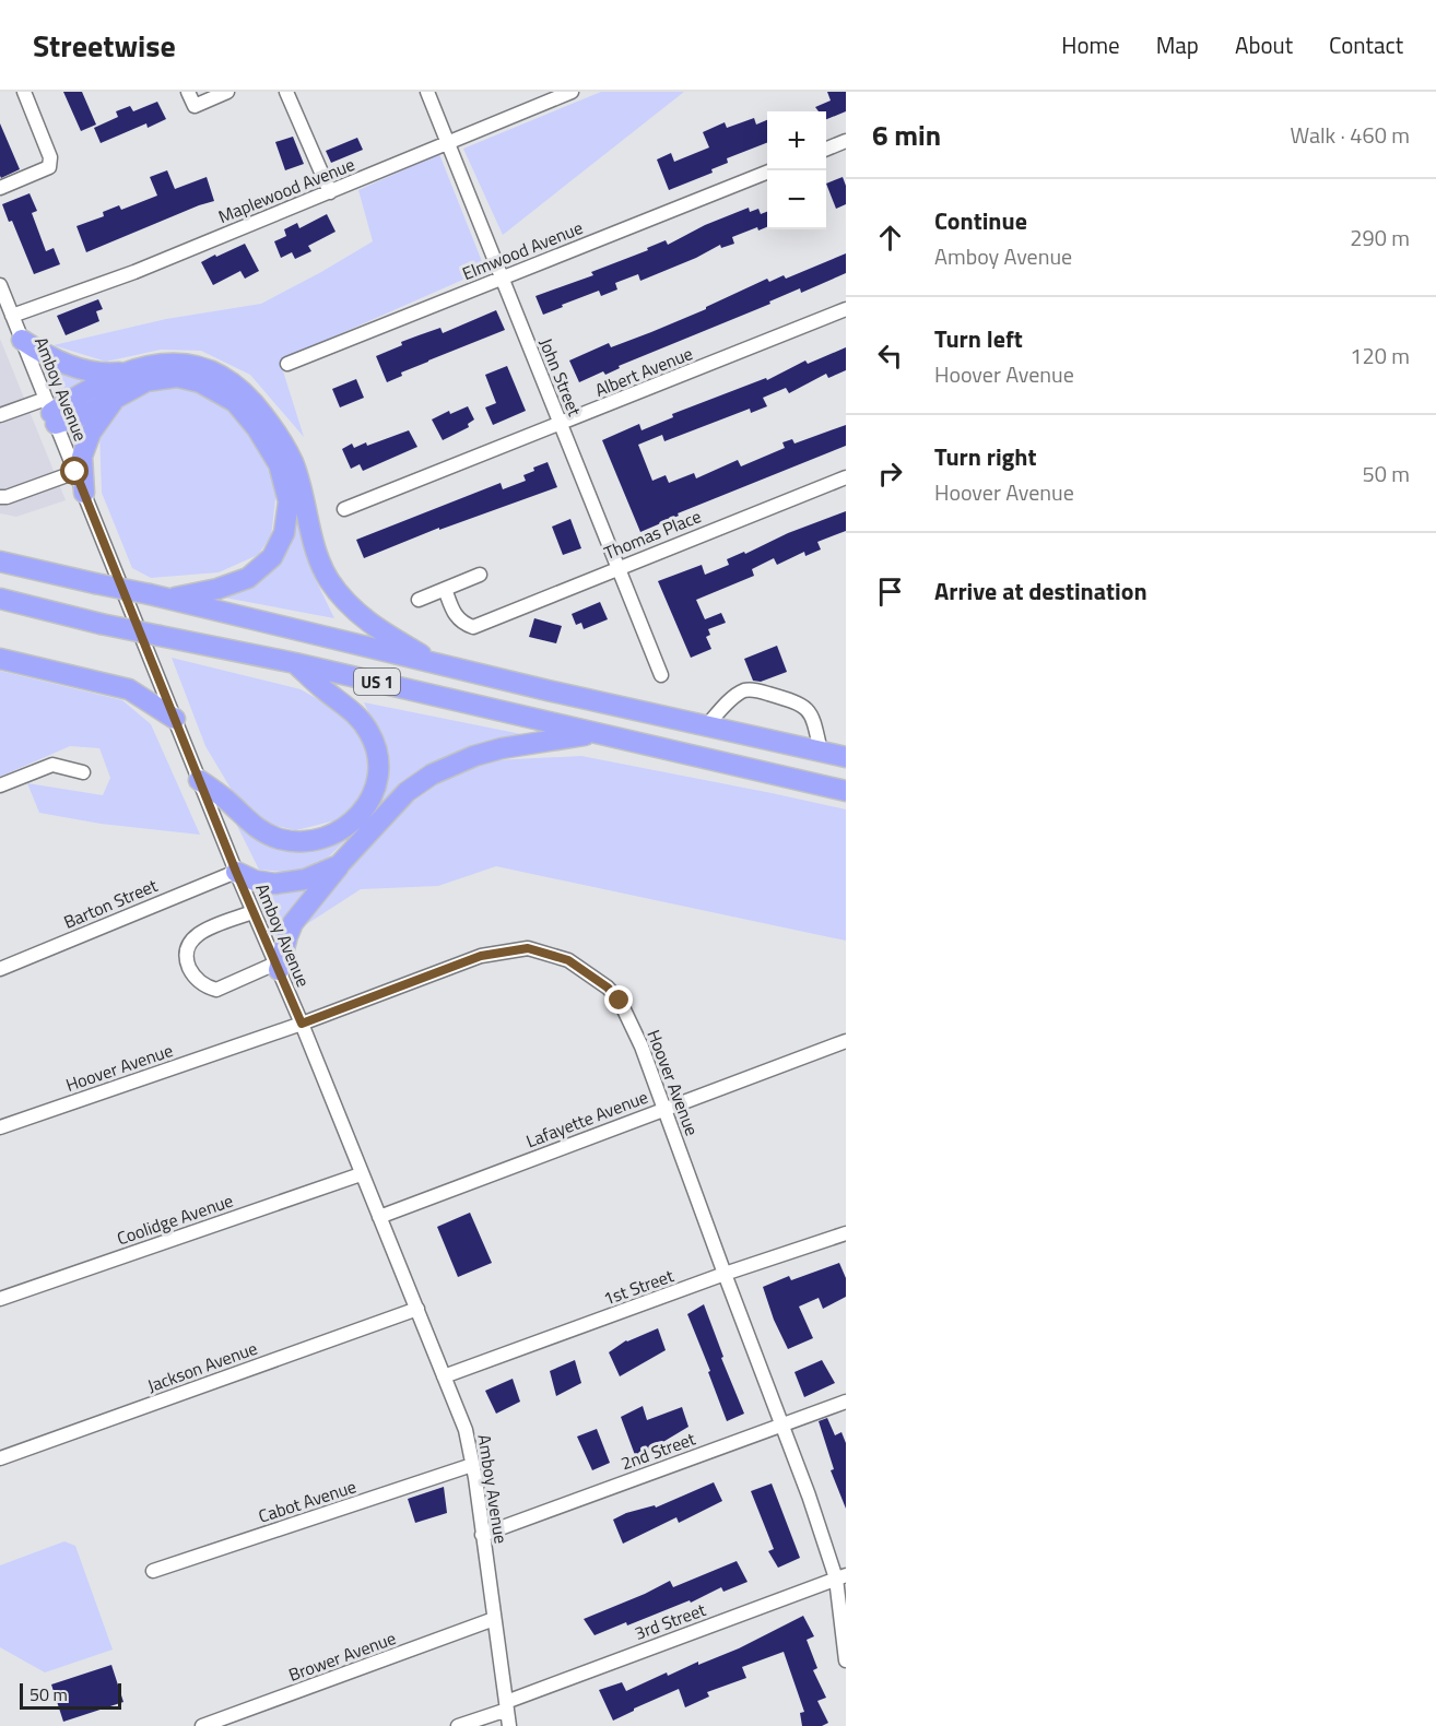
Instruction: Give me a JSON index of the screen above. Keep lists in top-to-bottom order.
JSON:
{
  "streets": {
    "highway": ["US 1"],
    "street": [
      "Maplewood Avenue",
      "Elmwood Avenue",
      "Albert Avenue",
      "John Street",
      "Amboy Avenue",
      "Thomas Place",
      "Barton Street",
      "Hoover Avenue",
      "Lafayette Avenue",
      "Coolidge Avenue",
      "1st Street",
      "Jackson Avenue",
      "2nd Street",
      "Cabot Avenue",
      "3rd Street",
      "Brower Avenue"
    ]
  },
  "crossings": [
    ["Maplewood Avenue", "John Street"],
    ["Maplewood Avenue", "Amboy Avenue"],
    ["Elmwood Avenue", "John Street"],
    ["Albert Avenue", "John Street"],
    ["John Street", "Thomas Place"],
    ["Amboy Avenue", "Barton Street"],
    ["Amboy Avenue", "Hoover Avenue"],
    ["Amboy Avenue", "Lafayette Avenue"],
    ["Amboy Avenue", "Coolidge Avenue"],
    ["Amboy Avenue", "1st Street"],
    ["Amboy Avenue", "Jackson Avenue"],
    ["Amboy Avenue", "2nd Street"],
    ["Amboy Avenue", "Cabot Avenue"],
    ["Amboy Avenue", "3rd Street"],
    ["Amboy Avenue", "Brower Avenue"],
    ["Hoover Avenue", "Lafayette Avenue"],
    ["Hoover Avenue", "1st Street"],
    ["Hoover Avenue", "2nd Street"],
    ["Hoover Avenue", "3rd Street"]
  ],
  "scale_bar": "50 m",
  "page": {
    "header": "Streetwise",
    "nav": [
      "Home",
      "Map",
      "About",
      "Contact"
    ],
    "heading": ["6 min", "Walk · 460 m"],
    "map_buttons": ["+", "−"],
    "list": [
      ["Continue", "Amboy Avenue", "290 m"],
      ["Turn left", "Hoover Avenue", "120 m"],
      ["Turn right", "Hoover Avenue", "50 m"],
      "Arrive at destination"
    ],
    "scale": "50 m"
  }
}
